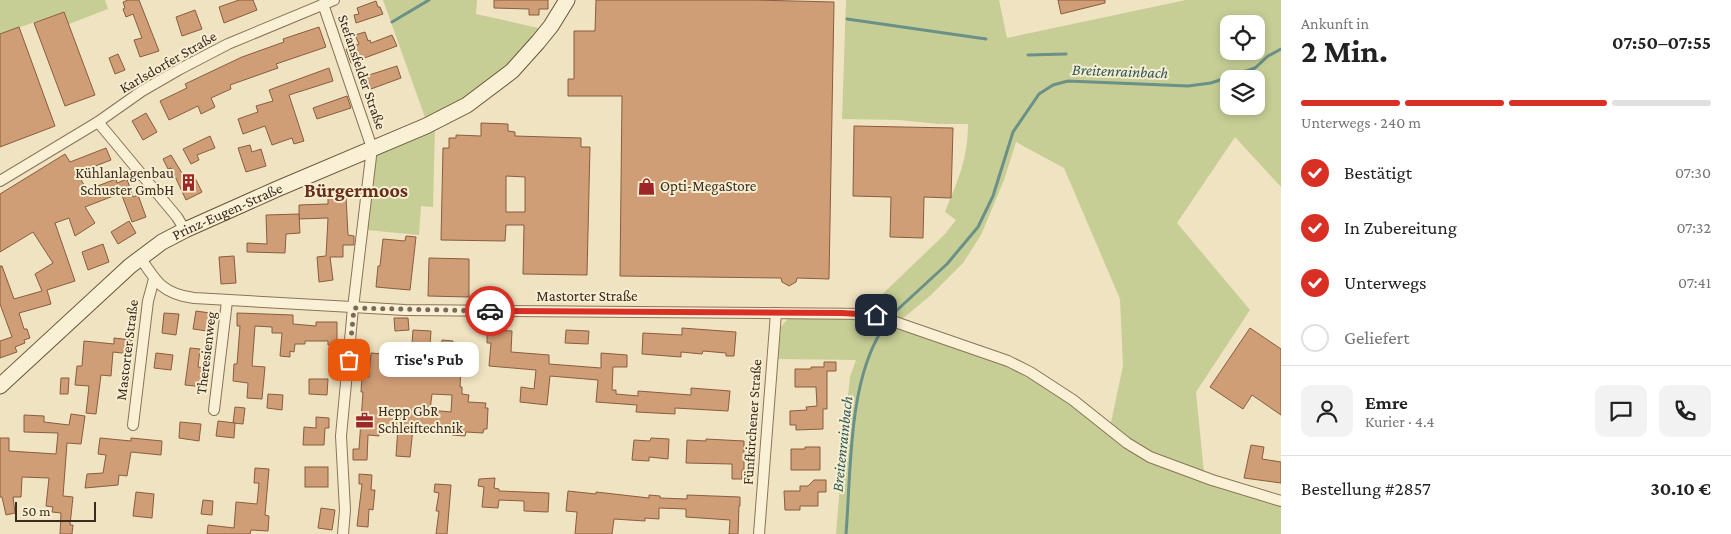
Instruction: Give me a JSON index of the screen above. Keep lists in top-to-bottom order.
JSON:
{
  "streets": {
    "street": [
      "Karlsdorfer Straße",
      "Stefansfelder Straße",
      "Prinz-Eugen-Straße",
      "Mastorter Straße",
      "Theresienweg",
      "Fünfkirchener Straße"
    ]
  },
  "crossings": [
    ["Karlsdorfer Straße", "Stefansfelder Straße"],
    ["Stefansfelder Straße", "Prinz-Eugen-Straße"],
    ["Prinz-Eugen-Straße", "Mastorter Straße"],
    ["Mastorter Straße", "Theresienweg"],
    ["Mastorter Straße", "Fünfkirchener Straße"]
  ],
  "districts": ["Bürgermoos"],
  "water": ["Breitenrainbach"],
  "places": {
    "building": ["Kühlanlagenbau Schuster GmbH"],
    "shop": ["Opti-MegaStore"],
    "other": ["Tise's Pub"],
    "office": ["Hepp GbR Schleiftechnik"]
  },
  "scale_bar": "50 m",
  "page": {
    "heading": ["2 Min.", "Ankunft in", "07:50–07:55"],
    "panel": [
      "Emre",
      "Kurier · 4.4",
      "Bestellung #2857",
      "30.10 €"
    ],
    "bar": "Unterwegs · 240 m",
    "list": [
      ["Bestätigt", "07:30"],
      ["In Zubereitung", "07:32"],
      ["Unterwegs", "07:41"],
      "Geliefert"
    ],
    "bubble": "Tise's Pub",
    "scale": "50 m"
  }
}
